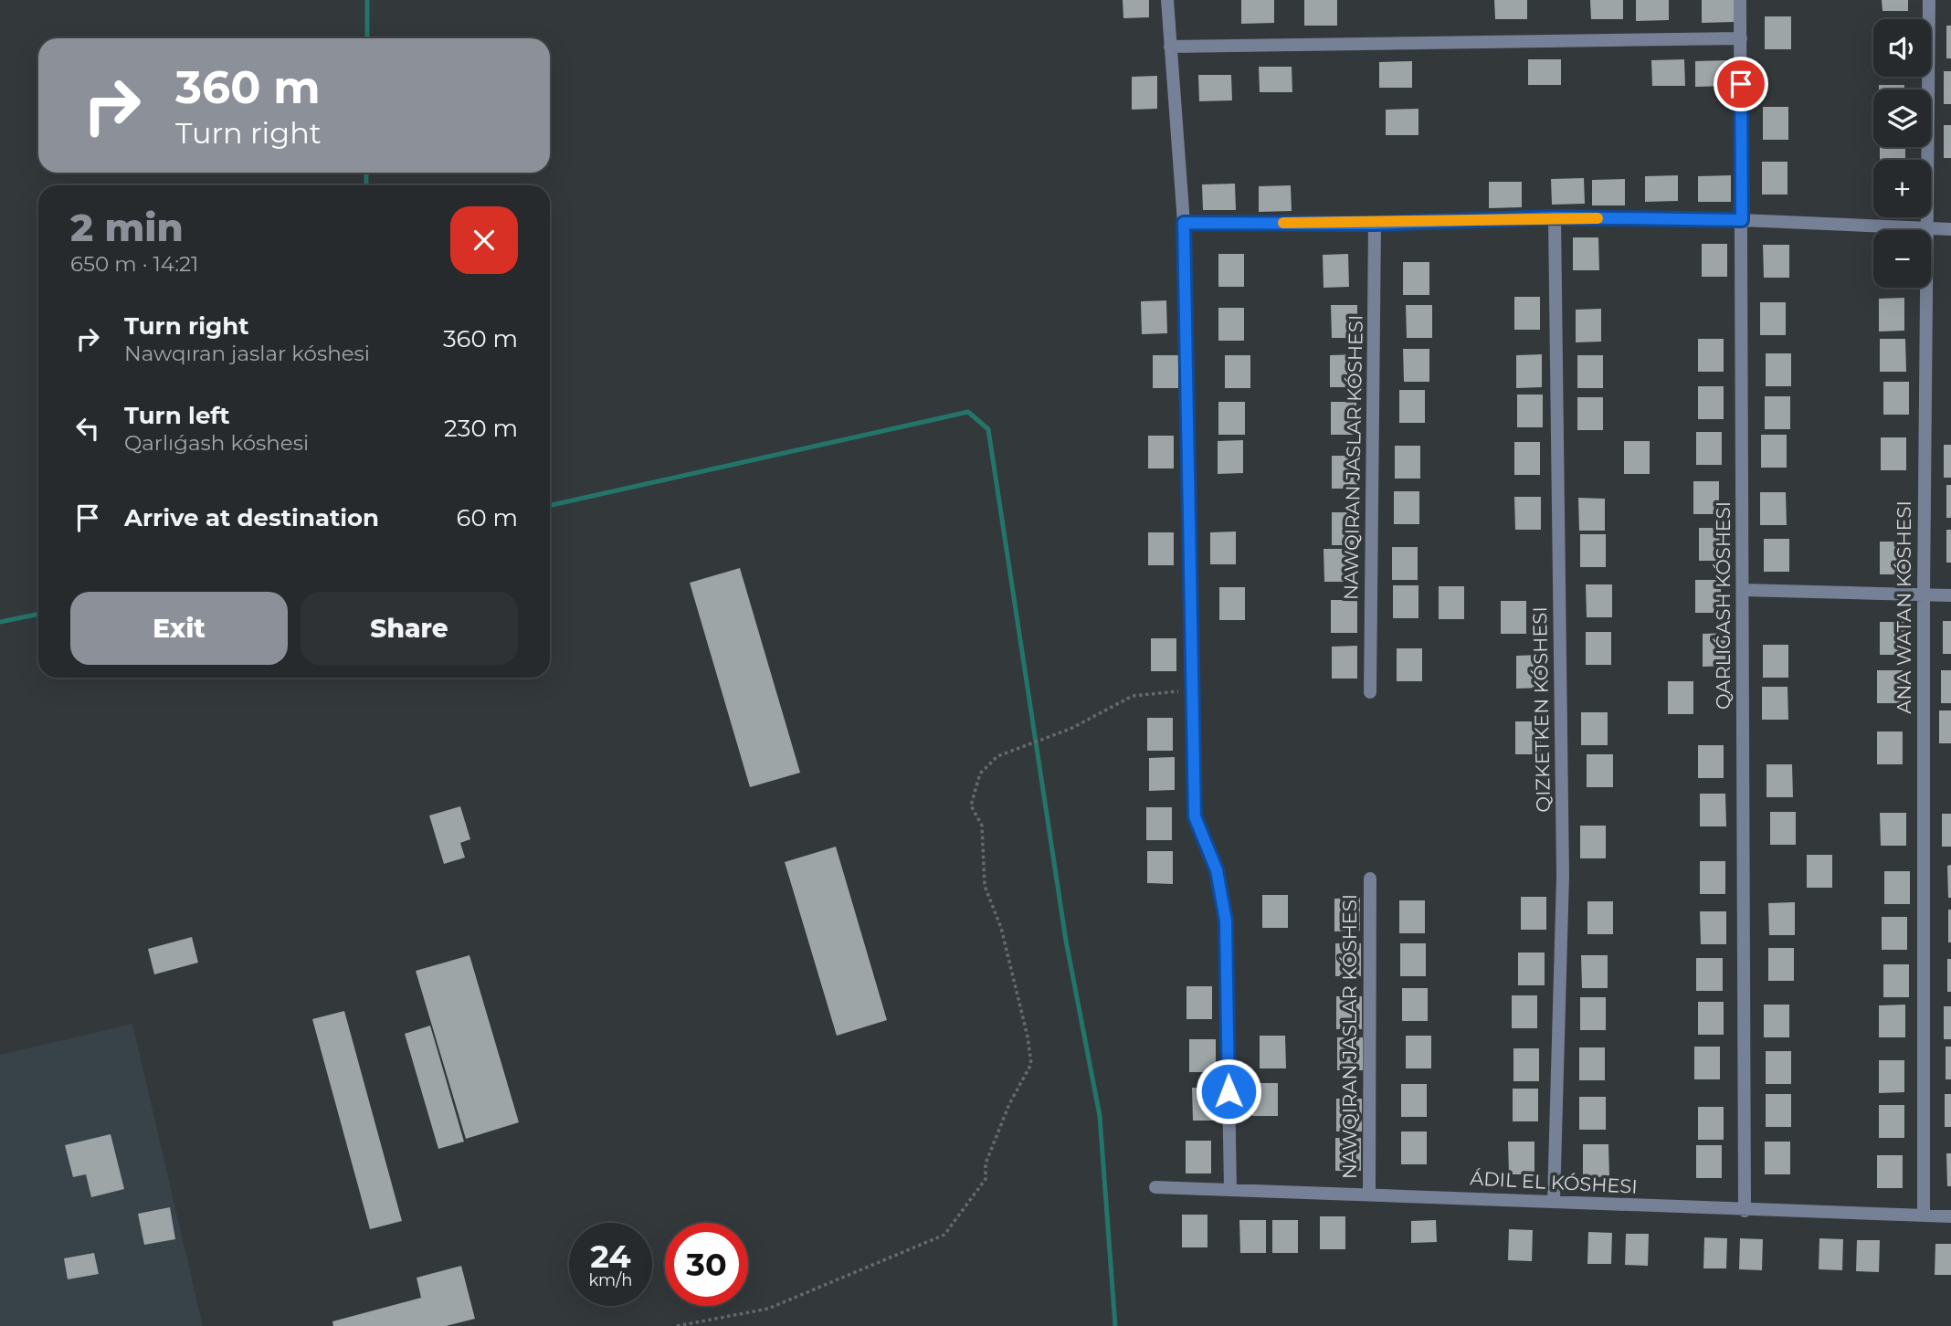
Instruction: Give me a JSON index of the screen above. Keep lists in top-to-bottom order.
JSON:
{
  "streets": {
    "street": ["ANA WATAN KÓSHESI", "ÁDIL EL KÓSHESI"]
  },
  "crossings": [
    ["ANA WATAN KÓSHESI", "ÁDIL EL KÓSHESI"]
  ],
  "page": {
    "map_buttons": ["+", "−"],
    "turn": ["360 m", "Turn right"],
    "heading": ["2 min", "650 m · 14:21"],
    "list": [
      {
        "name": "Turn right",
        "note": "Nawqıran jaslar kóshesi",
        "value": "360 m"
      },
      {
        "name": "Turn left",
        "note": "Qarlıǵash kóshesi",
        "value": "230 m"
      },
      {
        "name": "Arrive at destination",
        "value": "60 m"
      }
    ],
    "buttons": ["Exit", "Share"],
    "speed": "24 km/h",
    "limit": "30"
  }
}
